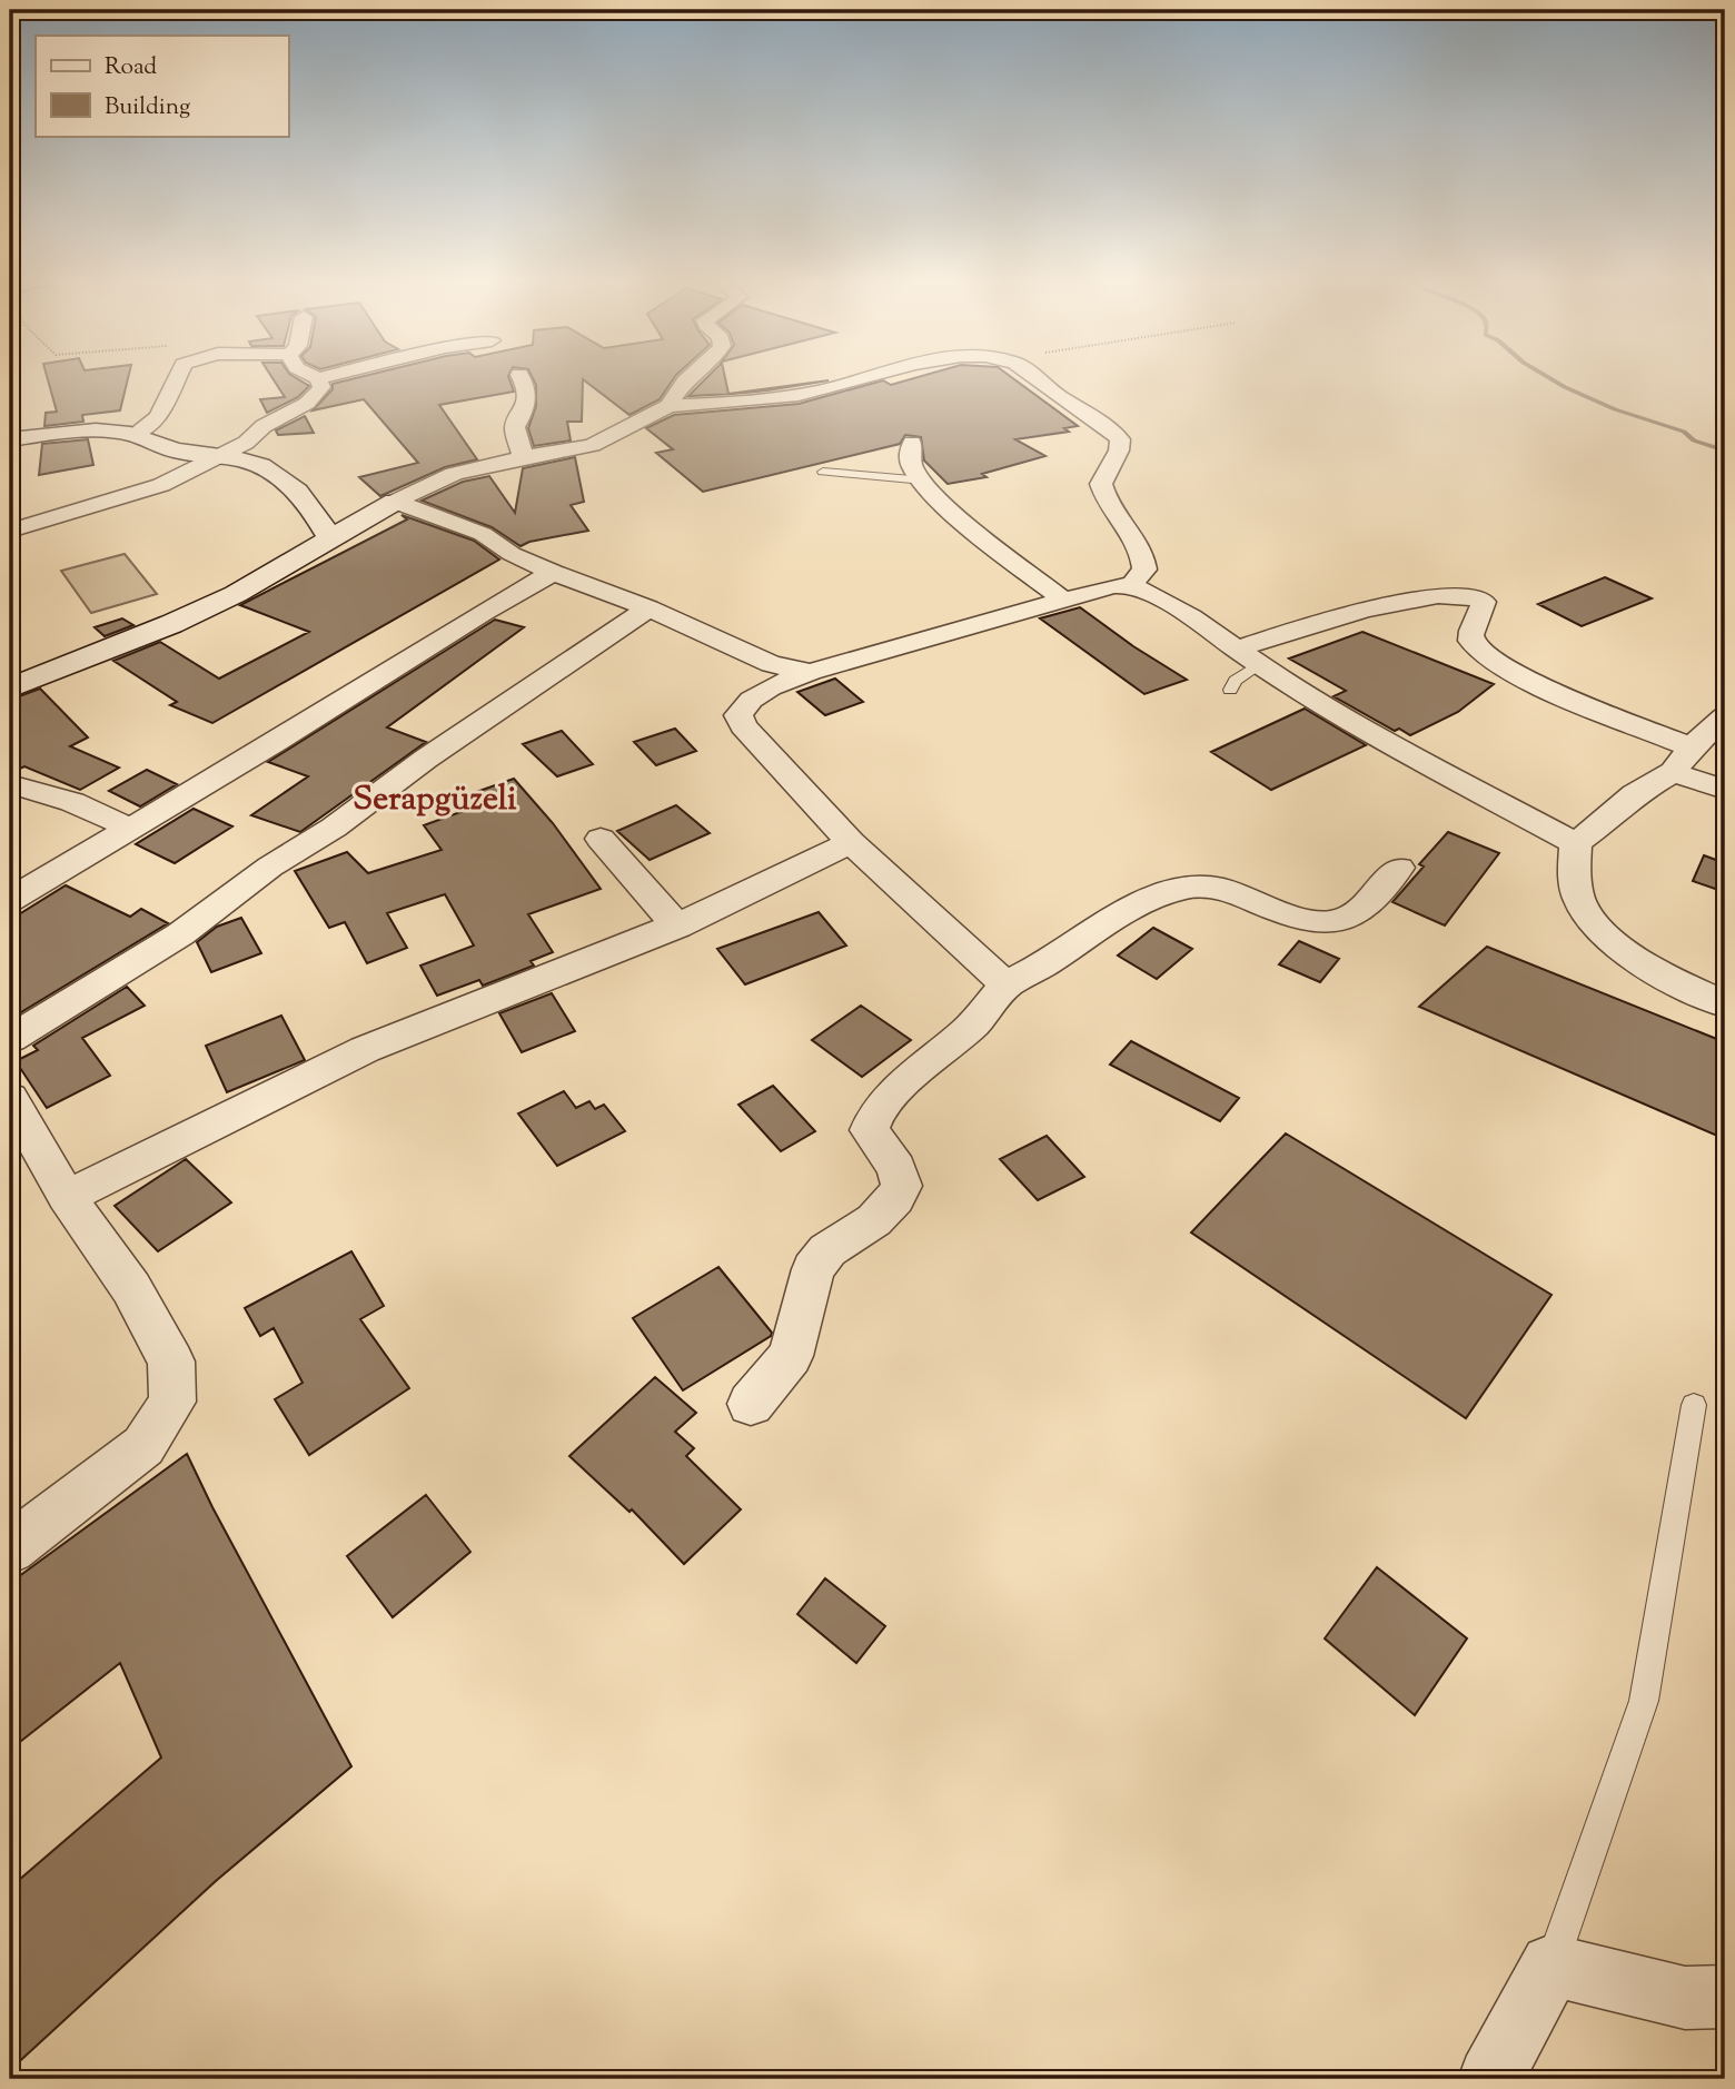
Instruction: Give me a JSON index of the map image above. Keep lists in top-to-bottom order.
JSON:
{
  "districts": ["Serapgüzeli"],
  "legend": ["Road", "Building"]
}
